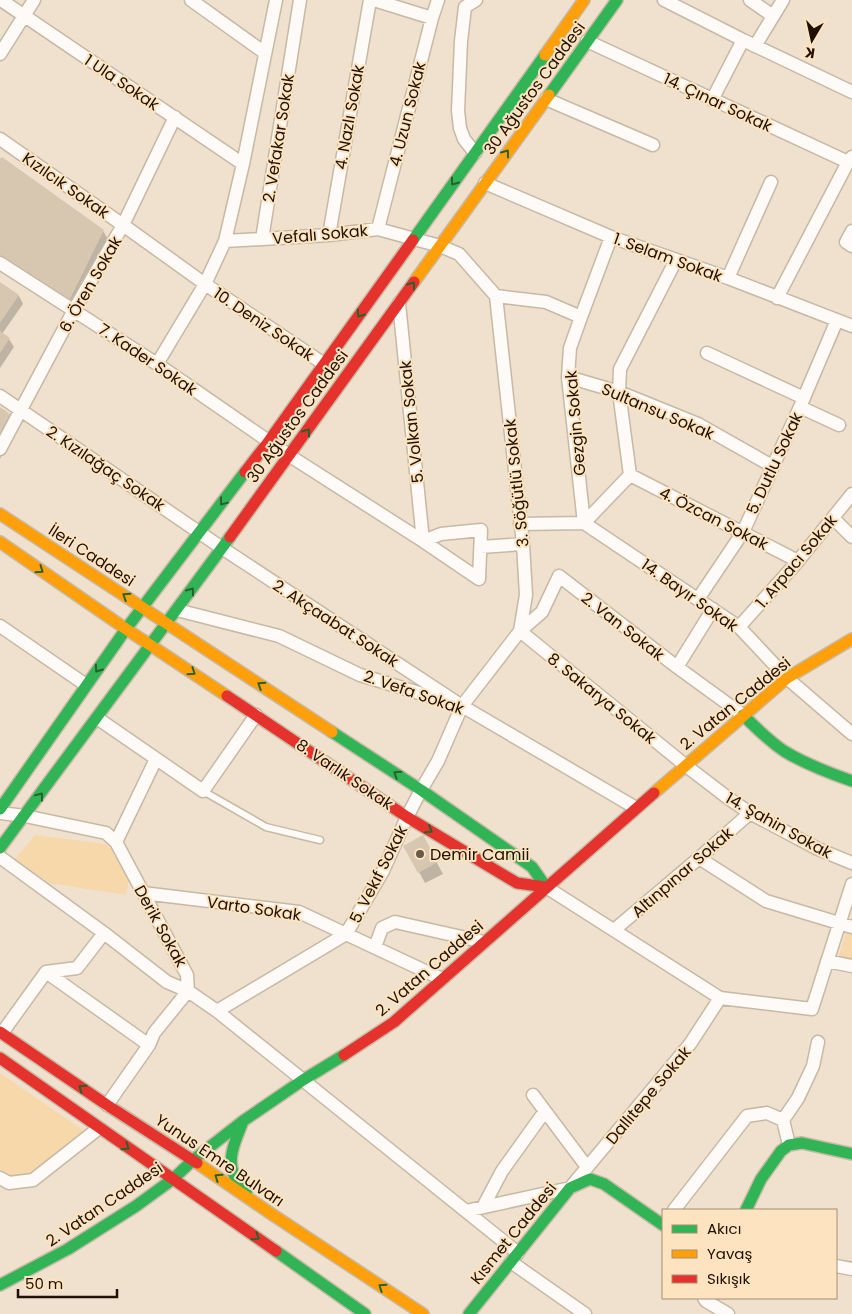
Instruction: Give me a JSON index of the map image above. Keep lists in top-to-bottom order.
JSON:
{
  "streets": {
    "main road": [
      "30 Ağustos Caddesi",
      "İleri Caddesi",
      "2. Vatan Caddesi",
      "8. Varlık Sokak",
      "Yunus Emre Bulvarı",
      "Kısmet Caddesi"
    ],
    "street": [
      "1 Ula Sokak",
      "14. Çınar Sokak",
      "4. Uzun Sokak",
      "4. Nazlı Sokak",
      "2. Vefakar Sokak",
      "Kızılcık Sokak",
      "Vefalı Sokak",
      "1. Selam Sokak",
      "6. Ören Sokak",
      "10. Deniz Sokak",
      "7. Kader Sokak",
      "Sultansu Sokak",
      "5. Volkan Sokak",
      "Gezgin Sokak",
      "5. Dutlu Sokak",
      "2. Kızılağaç Sokak",
      "3. Söğütlü Sokak",
      "4. Özcan Sokak",
      "1. Arpacı Sokak",
      "14. Bayır Sokak",
      "2. Akçaabat Sokak",
      "2. Van Sokak",
      "2. Vefa Sokak",
      "8. Sakarya Sokak",
      "14. Şahin Sokak",
      "Altınpınar Sokak",
      "5. Vekıf Sokak",
      "Varto Sokak",
      "Derik Sokak",
      "Dallıtepe Sokak"
    ]
  },
  "crossings": [
    ["1 Ula Sokak", "6. Ören Sokak"],
    ["30 Ağustos Caddesi", "14. Çınar Sokak"],
    ["30 Ağustos Caddesi", "1. Selam Sokak"],
    ["30 Ağustos Caddesi", "10. Deniz Sokak"],
    ["30 Ağustos Caddesi", "7. Kader Sokak"],
    ["30 Ağustos Caddesi", "5. Volkan Sokak"],
    ["30 Ağustos Caddesi", "2. Kızılağaç Sokak"],
    ["30 Ağustos Caddesi", "İleri Caddesi"],
    ["30 Ağustos Caddesi", "2. Akçaabat Sokak"],
    ["30 Ağustos Caddesi", "2. Vefa Sokak"],
    ["30 Ağustos Caddesi", "8. Varlık Sokak"],
    ["4. Uzun Sokak", "Vefalı Sokak"],
    ["4. Nazlı Sokak", "Vefalı Sokak"],
    ["2. Vefakar Sokak", "Vefalı Sokak"],
    ["Kızılcık Sokak", "6. Ören Sokak"],
    ["Kızılcık Sokak", "10. Deniz Sokak"],
    ["1. Selam Sokak", "Gezgin Sokak"],
    ["1. Selam Sokak", "5. Dutlu Sokak"],
    ["6. Ören Sokak", "7. Kader Sokak"],
    ["6. Ören Sokak", "2. Kızılağaç Sokak"],
    ["Sultansu Sokak", "Gezgin Sokak"],
    ["Sultansu Sokak", "5. Dutlu Sokak"],
    ["Gezgin Sokak", "14. Bayır Sokak"],
    ["5. Dutlu Sokak", "4. Özcan Sokak"],
    ["5. Dutlu Sokak", "14. Bayır Sokak"],
    ["2. Kızılağaç Sokak", "2. Akçaabat Sokak"],
    ["3. Söğütlü Sokak", "2. Akçaabat Sokak"],
    ["3. Söğütlü Sokak", "2. Van Sokak"],
    ["3. Söğütlü Sokak", "2. Vefa Sokak"],
    ["3. Söğütlü Sokak", "8. Sakarya Sokak"],
    ["3. Söğütlü Sokak", "5. Vekıf Sokak"],
    ["4. Özcan Sokak", "1. Arpacı Sokak"],
    ["İleri Caddesi", "8. Varlık Sokak"],
    ["1. Arpacı Sokak", "14. Bayır Sokak"],
    ["14. Bayır Sokak", "2. Vatan Caddesi"],
    ["2. Akçaabat Sokak", "2. Vefa Sokak"],
    ["2. Akçaabat Sokak", "5. Vekıf Sokak"],
    ["2. Van Sokak", "8. Sakarya Sokak"],
    ["2. Van Sokak", "2. Vatan Caddesi"],
    ["2. Vefa Sokak", "2. Vatan Caddesi"],
    ["2. Vefa Sokak", "5. Vekıf Sokak"],
    ["8. Sakarya Sokak", "2. Vatan Caddesi"],
    ["8. Sakarya Sokak", "14. Şahin Sokak"],
    ["2. Vatan Caddesi", "8. Varlık Sokak"],
    ["2. Vatan Caddesi", "14. Şahin Sokak"],
    ["2. Vatan Caddesi", "Varto Sokak"],
    ["2. Vatan Caddesi", "Yunus Emre Bulvarı"],
    ["8. Varlık Sokak", "Altınpınar Sokak"],
    ["8. Varlık Sokak", "5. Vekıf Sokak"],
    ["8. Varlık Sokak", "Dallıtepe Sokak"],
    ["14. Şahin Sokak", "Altınpınar Sokak"],
    ["5. Vekıf Sokak", "Varto Sokak"],
    ["Varto Sokak", "Derik Sokak"],
    ["Dallıtepe Sokak", "Kısmet Caddesi"]
  ],
  "places": ["Demir Camii"],
  "legend": ["Akıcı", "Yavaş", "Sıkışık"],
  "scale_bar": "50 m",
  "north": "bottom"
}
